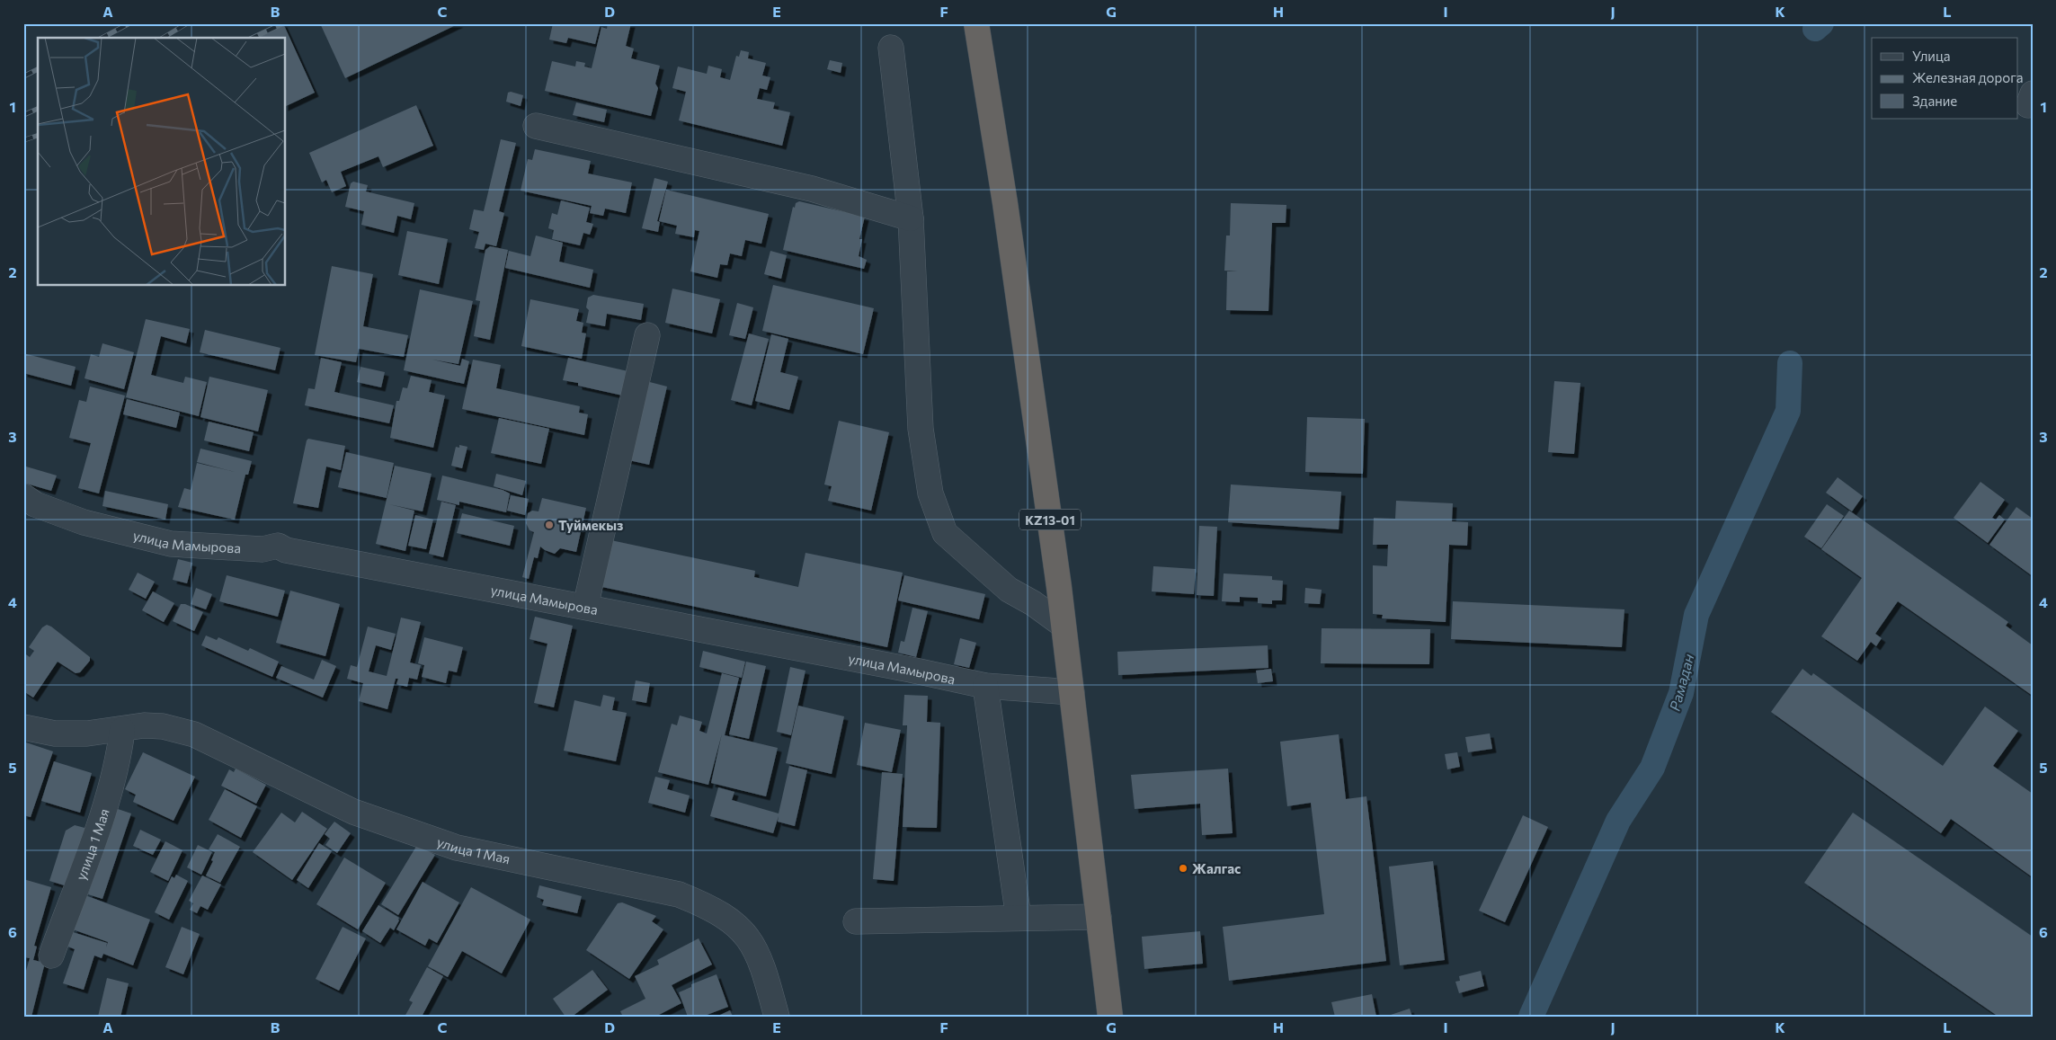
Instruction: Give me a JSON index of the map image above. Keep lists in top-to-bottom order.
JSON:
{
  "streets": {
    "highway": ["KZ13-01"],
    "street": ["улица Мамырова", "улица 1 Мая"]
  },
  "crossings": [
    ["KZ13-01", "улица Мамырова"]
  ],
  "water": ["Рамадан"],
  "places": ["Туймекыз", "Жалгас"],
  "legend": ["Улица", "Железная дорога", "Здание"],
  "grid": {
    "columns": [
      "A",
      "B",
      "C",
      "D",
      "E",
      "F",
      "G",
      "H",
      "I",
      "J",
      "K",
      "L"
    ],
    "rows": [
      "1",
      "2",
      "3",
      "4",
      "5",
      "6"
    ]
  }
}
